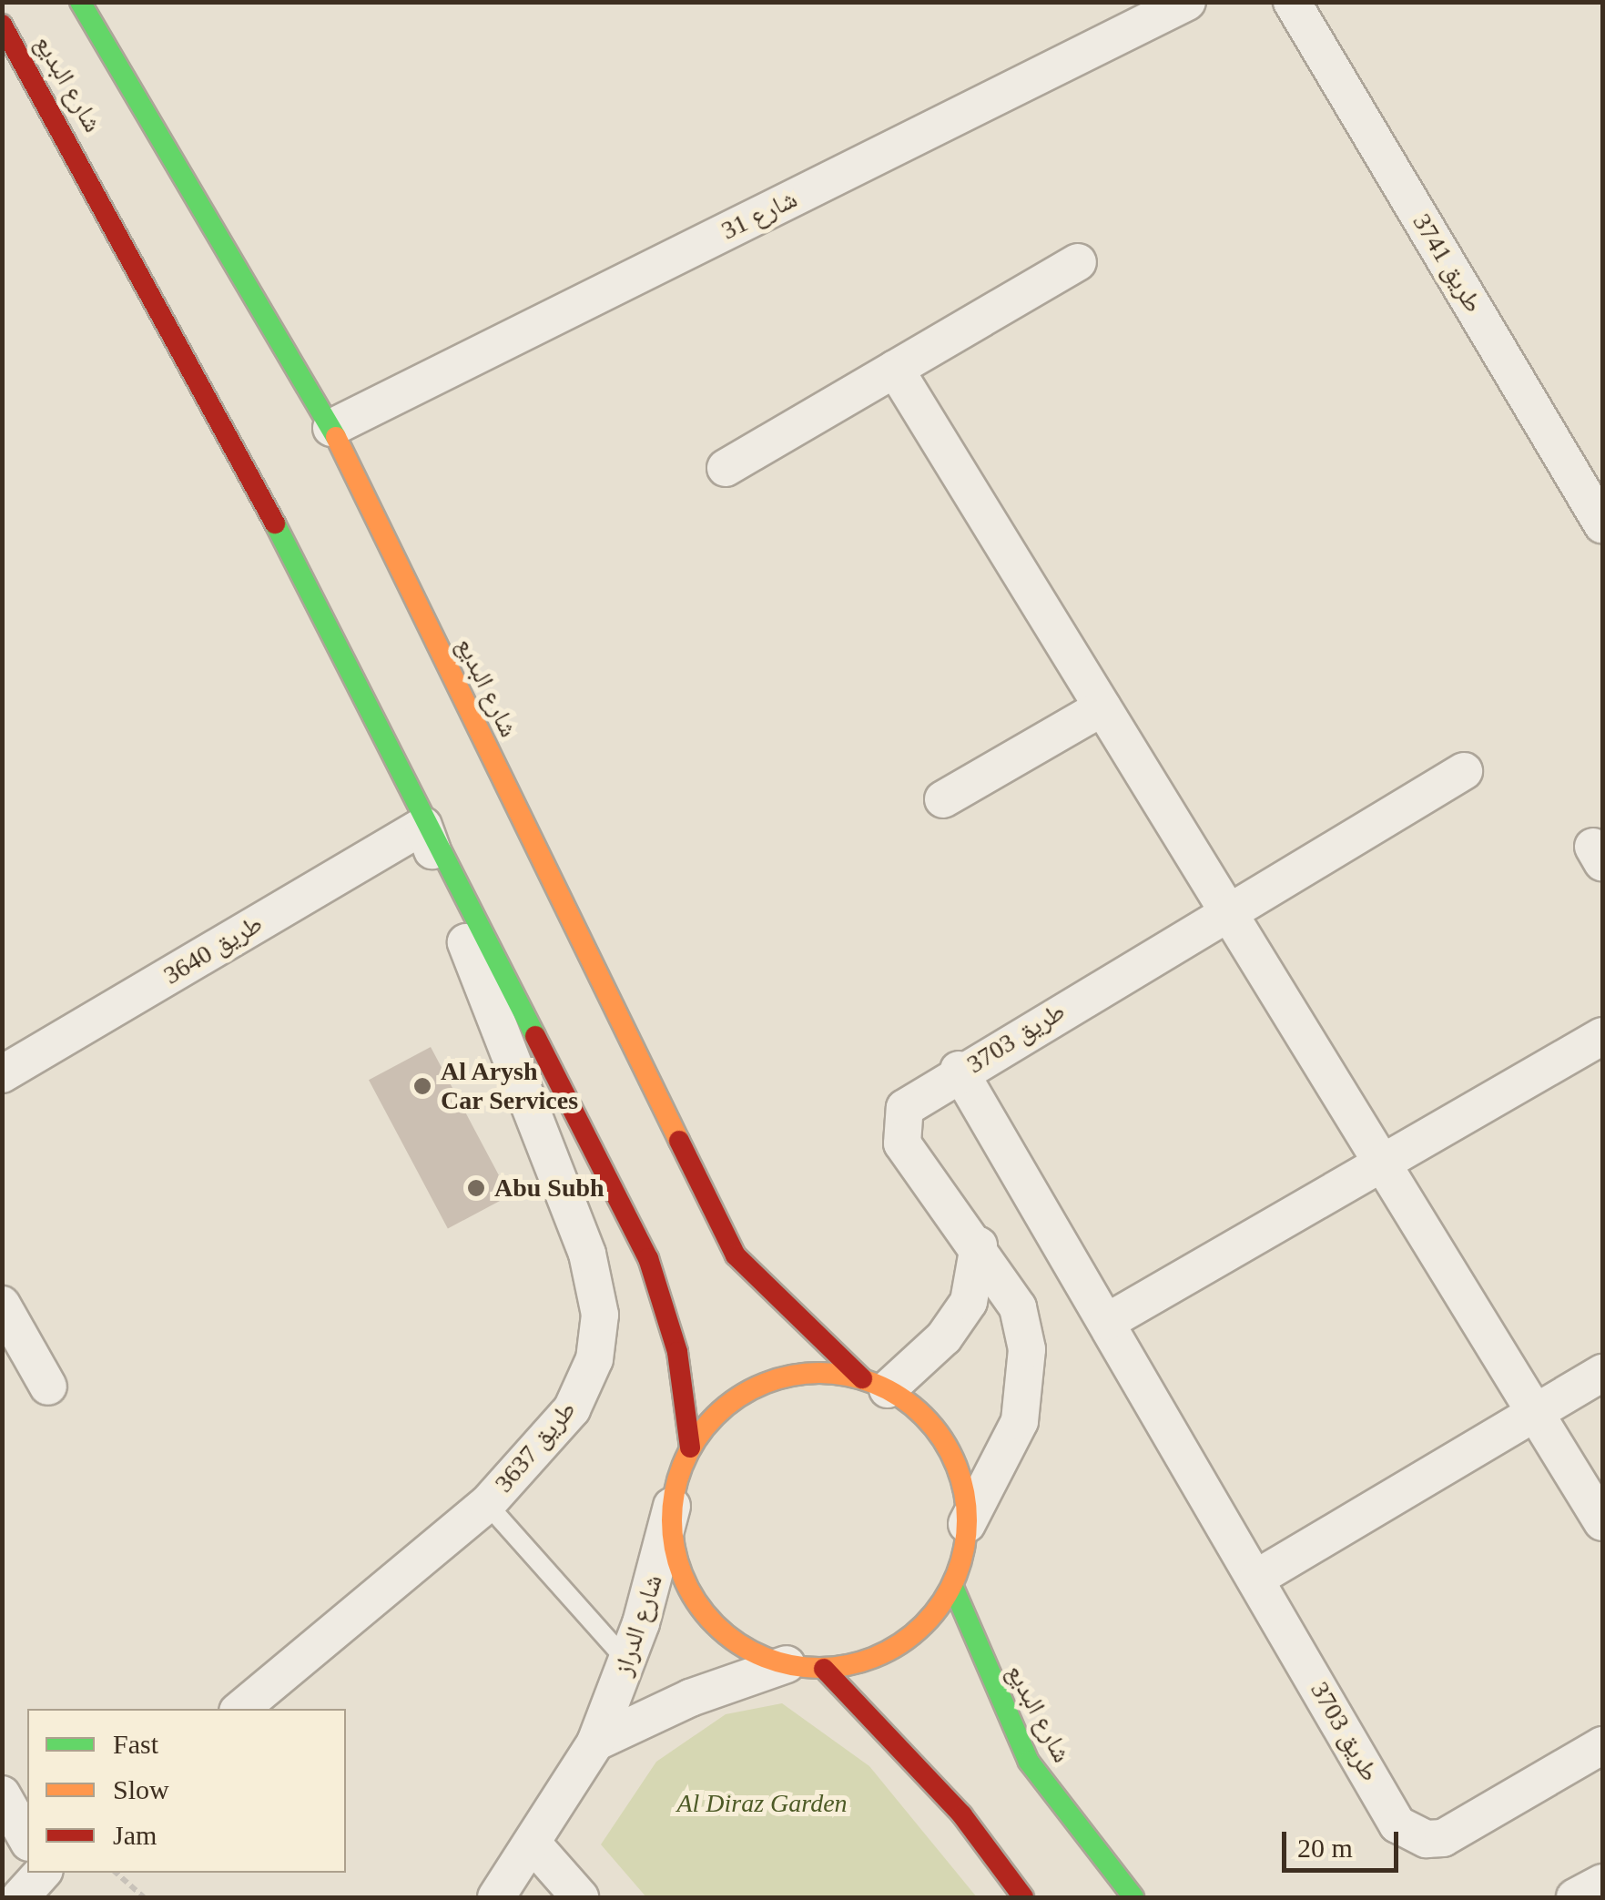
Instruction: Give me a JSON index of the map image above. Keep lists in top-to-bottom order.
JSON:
{
  "streets": {
    "main road": ["شارع البديع"],
    "street": [
      "شارع 31",
      "طريق 3741",
      "طريق 3640",
      "طريق 3703",
      "طريق 3637",
      "شارع الدراز"
    ]
  },
  "crossings": [
    ["شارع البديع", "شارع 31"],
    ["شارع البديع", "طريق 3640"],
    ["شارع البديع", "طريق 3637"],
    ["شارع البديع", "شارع الدراز"],
    ["طريق 3640", "طريق 3637"]
  ],
  "parks": ["Al Diraz Garden"],
  "places": ["Al Arysh Car Services", "Abu Subh"],
  "legend": ["Fast", "Slow", "Jam"],
  "scale_bar": "20 m"
}
